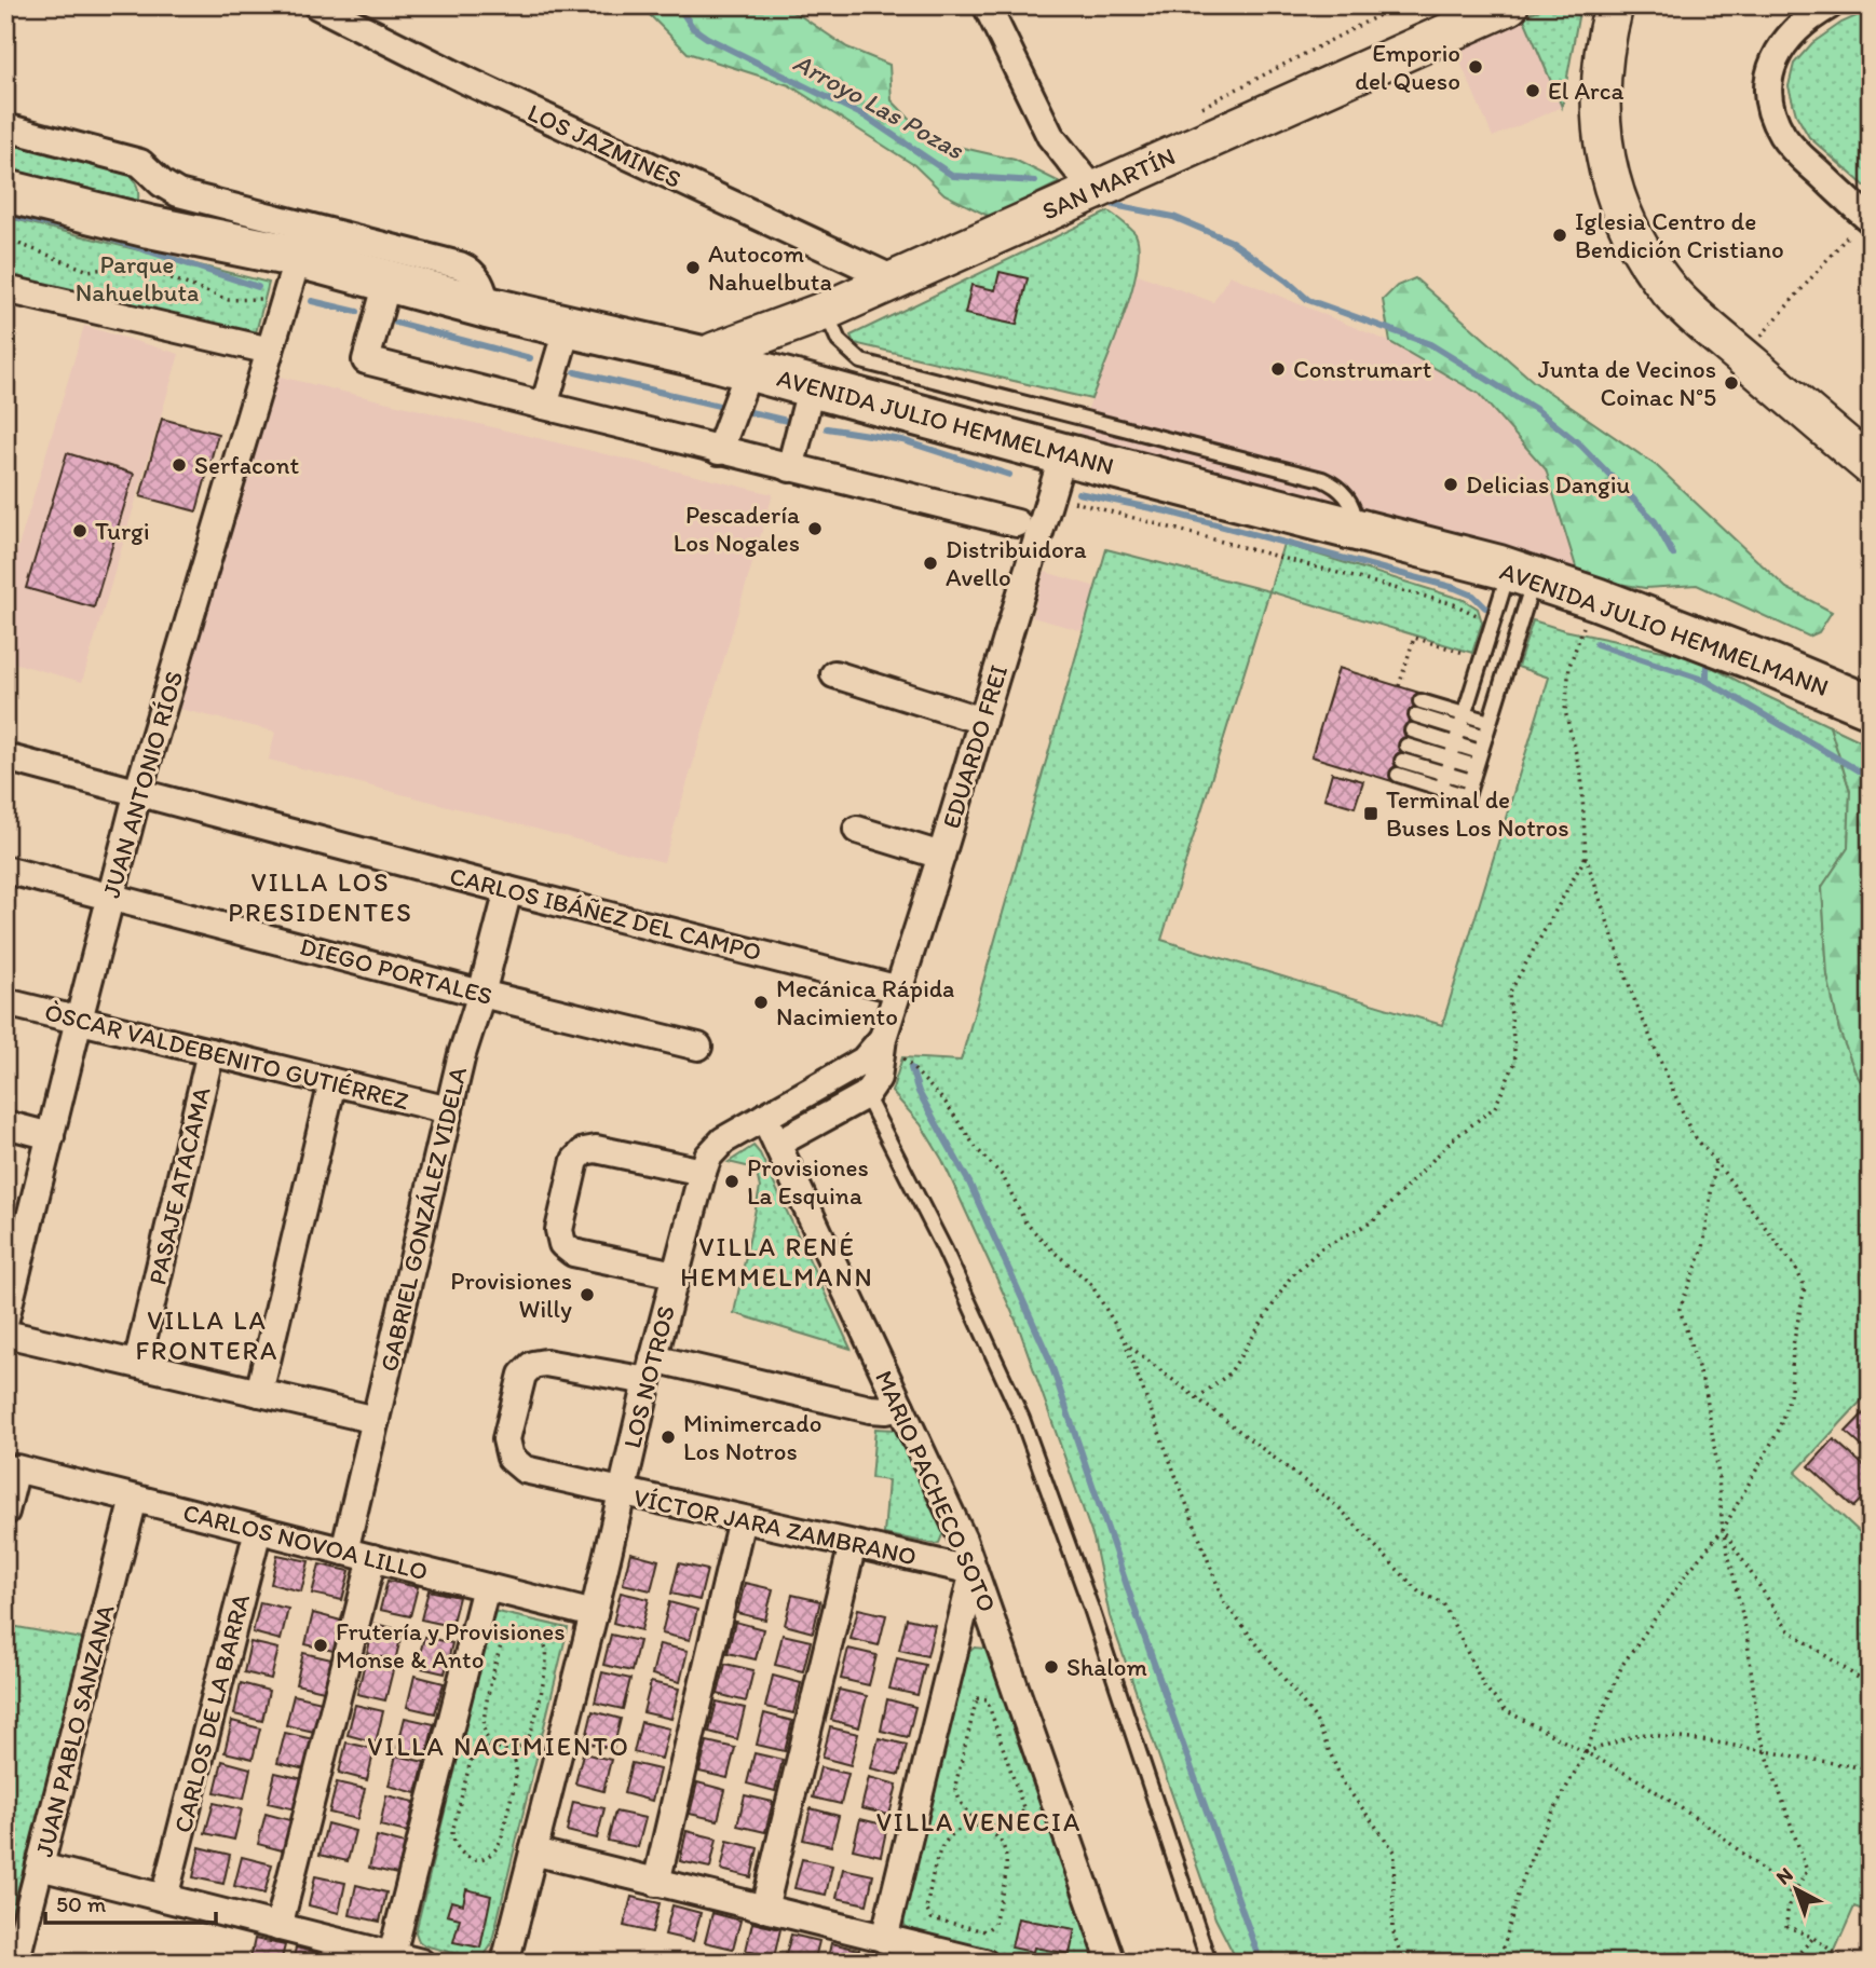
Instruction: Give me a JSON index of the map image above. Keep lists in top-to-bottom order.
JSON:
{
  "streets": {
    "highway": ["AVENIDA JULIO HEMMELMANN"],
    "street": [
      "LOS JAZMINES",
      "SAN MARTÍN",
      "EDUARDO FREI",
      "JUAN ANTONIO RÍOS",
      "CARLOS IBÁÑEZ DEL CAMPO",
      "DIEGO PORTALES",
      "ÒSCAR VALDEBENITO GUTIÉRREZ",
      "PASAJE ATACAMA",
      "GABRIEL GONZÁLEZ VIDELA",
      "LOS NOTROS",
      "MARIO PACHECO SOTO",
      "VÍCTOR JARA ZAMBRANO",
      "CARLOS NOVOA LILLO",
      "CARLOS DE LA BARRA",
      "JUAN PABLO SANZANA"
    ]
  },
  "crossings": [
    ["LOS JAZMINES", "SAN MARTÍN"],
    ["SAN MARTÍN", "AVENIDA JULIO HEMMELMANN"],
    ["AVENIDA JULIO HEMMELMANN", "EDUARDO FREI"],
    ["AVENIDA JULIO HEMMELMANN", "JUAN ANTONIO RÍOS"],
    ["EDUARDO FREI", "CARLOS IBÁÑEZ DEL CAMPO"],
    ["EDUARDO FREI", "LOS NOTROS"],
    ["JUAN ANTONIO RÍOS", "CARLOS IBÁÑEZ DEL CAMPO"],
    ["JUAN ANTONIO RÍOS", "DIEGO PORTALES"],
    ["JUAN ANTONIO RÍOS", "ÒSCAR VALDEBENITO GUTIÉRREZ"],
    ["CARLOS IBÁÑEZ DEL CAMPO", "GABRIEL GONZÁLEZ VIDELA"],
    ["DIEGO PORTALES", "GABRIEL GONZÁLEZ VIDELA"],
    ["ÒSCAR VALDEBENITO GUTIÉRREZ", "PASAJE ATACAMA"],
    ["ÒSCAR VALDEBENITO GUTIÉRREZ", "GABRIEL GONZÁLEZ VIDELA"],
    ["GABRIEL GONZÁLEZ VIDELA", "CARLOS NOVOA LILLO"],
    ["LOS NOTROS", "MARIO PACHECO SOTO"],
    ["LOS NOTROS", "VÍCTOR JARA ZAMBRANO"],
    ["LOS NOTROS", "CARLOS NOVOA LILLO"],
    ["MARIO PACHECO SOTO", "VÍCTOR JARA ZAMBRANO"],
    ["CARLOS NOVOA LILLO", "CARLOS DE LA BARRA"],
    ["CARLOS NOVOA LILLO", "JUAN PABLO SANZANA"]
  ],
  "districts": [
    "VILLA LOS PRESIDENTES",
    "VILLA RENÉ HEMMELMANN",
    "VILLA LA FRONTERA",
    "VILLA NACIMIENTO",
    "VILLA VENECIA"
  ],
  "water": ["Arroyo Las Pozas"],
  "parks": ["Parque Nahuelbuta"],
  "places": {
    "other": [
      "Emporio del Queso",
      "El Arca",
      "Iglesia Centro de Bendición Cristiano",
      "Autocom Nahuelbuta",
      "Construmart",
      "Junta de Vecinos Coinac N°5",
      "Serfacont",
      "Delicias Dangiu",
      "Pescadería Los Nogales",
      "Turgi",
      "Distribuidora Avello",
      "Mecánica Rápida Nacimiento",
      "Provisiones La Esquina",
      "Provisiones Willy",
      "Minimercado Los Notros",
      "Frutería y Provisiones Monse & Anto",
      "Shalom"
    ],
    "transit": ["Terminal de Buses Los Notros"]
  },
  "scale_bar": "50 m",
  "north": "top left"
}
